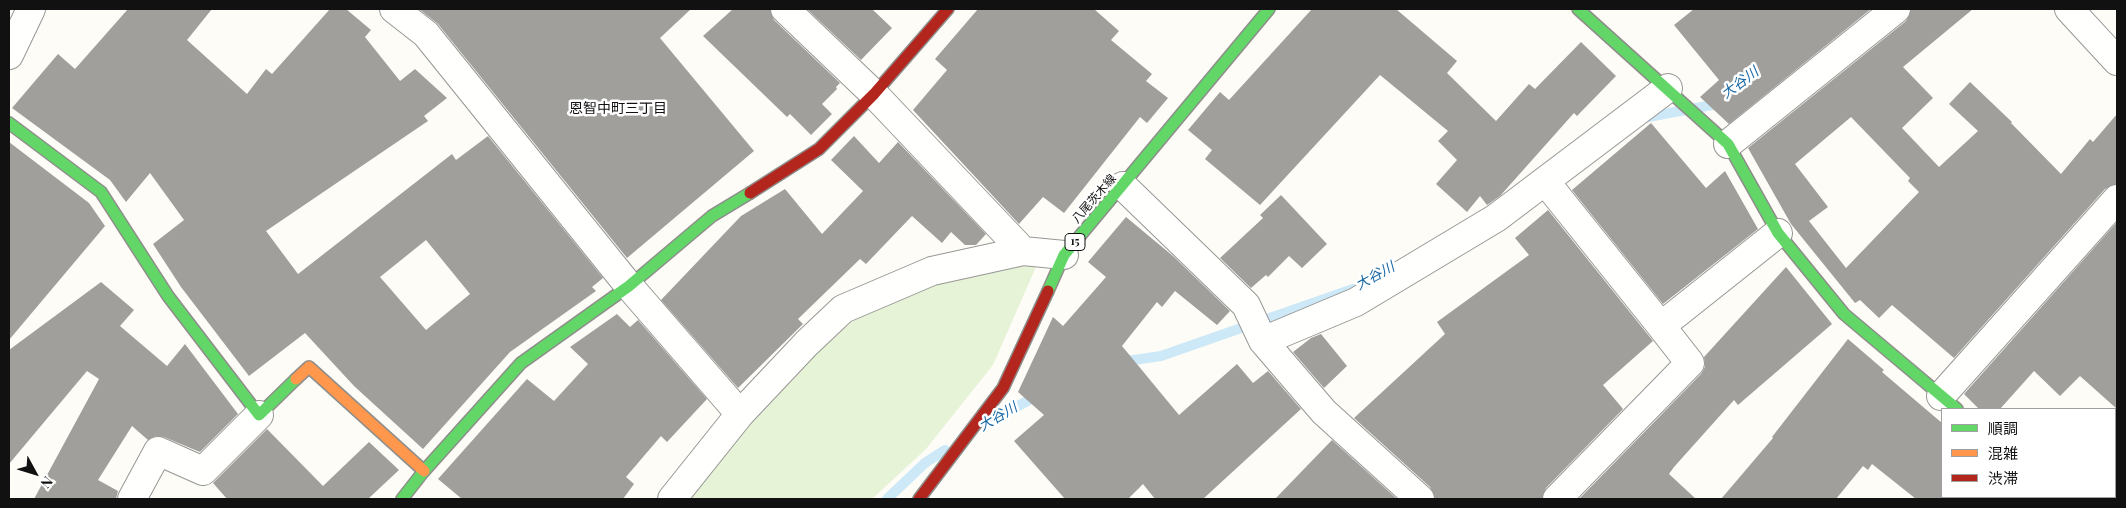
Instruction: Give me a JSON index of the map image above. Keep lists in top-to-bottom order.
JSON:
{
  "streets": {
    "street": ["八尾茨木線", "15"]
  },
  "districts": ["恩智中町三丁目"],
  "water": ["大谷川"],
  "legend": ["順調", "混雑", "渋滞"],
  "north": "bottom right"
}
